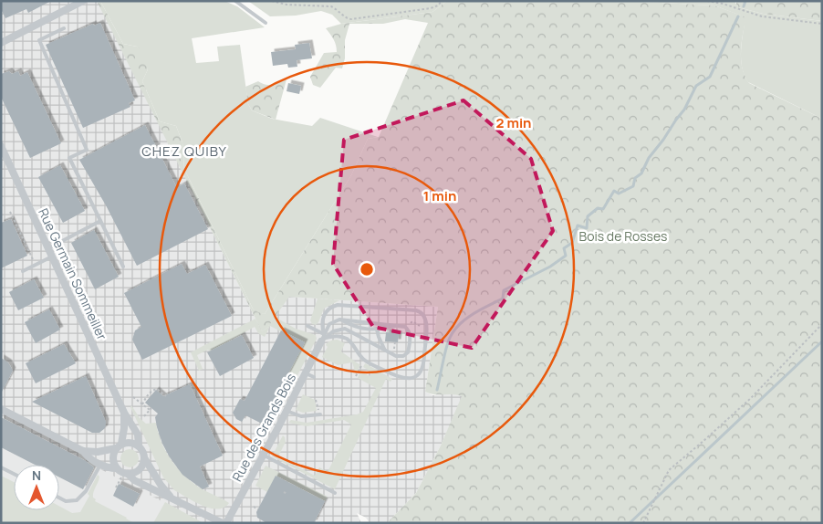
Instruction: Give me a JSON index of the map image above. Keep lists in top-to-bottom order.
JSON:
{
  "streets": {
    "street": ["Rue Germain Sommeiller", "Rue des Grands Bois"]
  },
  "districts": ["CHEZ QUIBY"],
  "parks": ["Bois de Rosses"],
  "north": "top",
  "rings": ["2 min", "1 min"]
}
